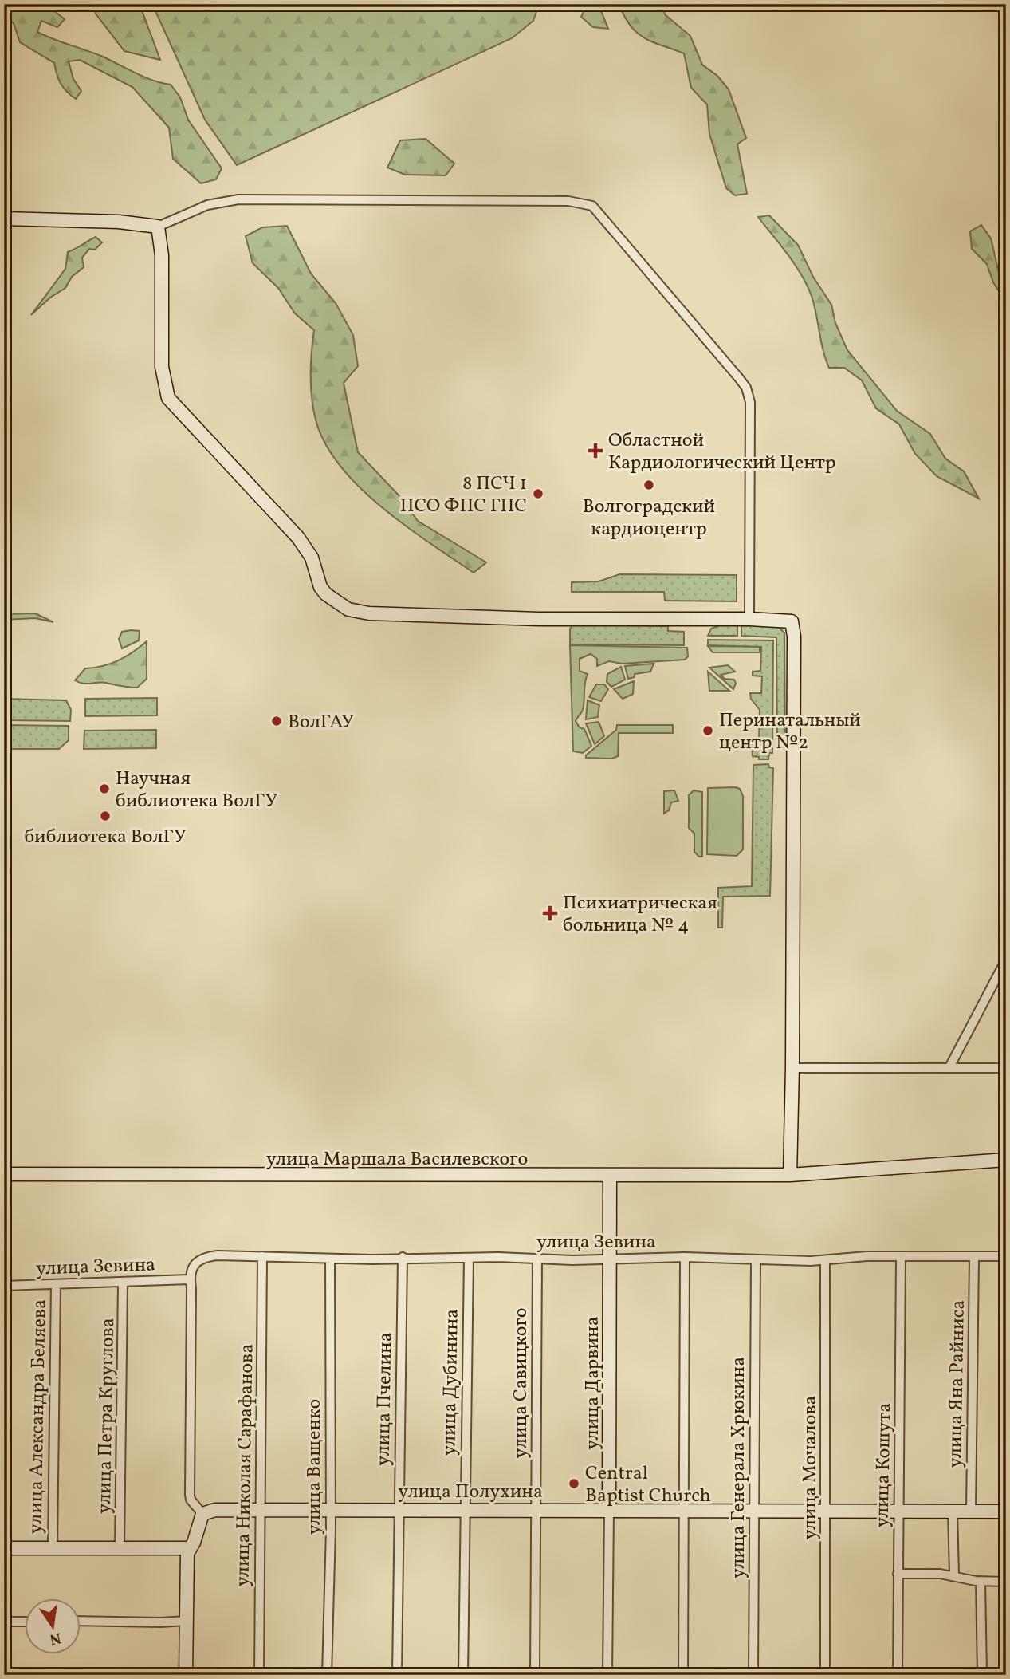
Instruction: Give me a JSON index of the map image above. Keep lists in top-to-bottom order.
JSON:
{
  "streets": {
    "street": [
      "улица Маршала Василевского",
      "улица Зевина",
      "улица Дубинина",
      "улица Савицкого",
      "улица Дарвина",
      "улица Яна Райниса",
      "улица Пчелина",
      "улица Петра Круглова",
      "улица Александра Беляева",
      "улица Николая Сарафанова",
      "улица Кошута",
      "улица Ващенко",
      "улица Генерала Хрюкина",
      "улица Мочалова",
      "улица Полухина"
    ]
  },
  "crossings": [
    ["улица Маршала Василевского", "улица Дарвина"],
    ["улица Зевина", "улица Дубинина"],
    ["улица Зевина", "улица Савицкого"],
    ["улица Зевина", "улица Дарвина"],
    ["улица Зевина", "улица Яна Райниса"],
    ["улица Зевина", "улица Пчелина"],
    ["улица Зевина", "улица Петра Круглова"],
    ["улица Зевина", "улица Александра Беляева"],
    ["улица Зевина", "улица Николая Сарафанова"],
    ["улица Зевина", "улица Кошута"],
    ["улица Зевина", "улица Ващенко"],
    ["улица Зевина", "улица Генерала Хрюкина"],
    ["улица Зевина", "улица Мочалова"],
    ["улица Дубинина", "улица Полухина"],
    ["улица Савицкого", "улица Полухина"],
    ["улица Дарвина", "улица Полухина"],
    ["улица Яна Райниса", "улица Полухина"],
    ["улица Пчелина", "улица Полухина"],
    ["улица Николая Сарафанова", "улица Полухина"],
    ["улица Кошута", "улица Полухина"],
    ["улица Ващенко", "улица Полухина"],
    ["улица Генерала Хрюкина", "улица Полухина"],
    ["улица Мочалова", "улица Полухина"]
  ],
  "places": {
    "health": ["Областной Кардиологический Центр", "Психиатрическая больница № 4"],
    "other": [
      "Волгоградский кардиоцентр",
      "8 ПСЧ 1 ПСО ФПС ГПС",
      "ВолГАУ",
      "Перинатальный центр №2",
      "Научная библиотека ВолГУ",
      "библиотека ВолГУ",
      "Central Baptist Church"
    ]
  },
  "north": "bottom"
}
